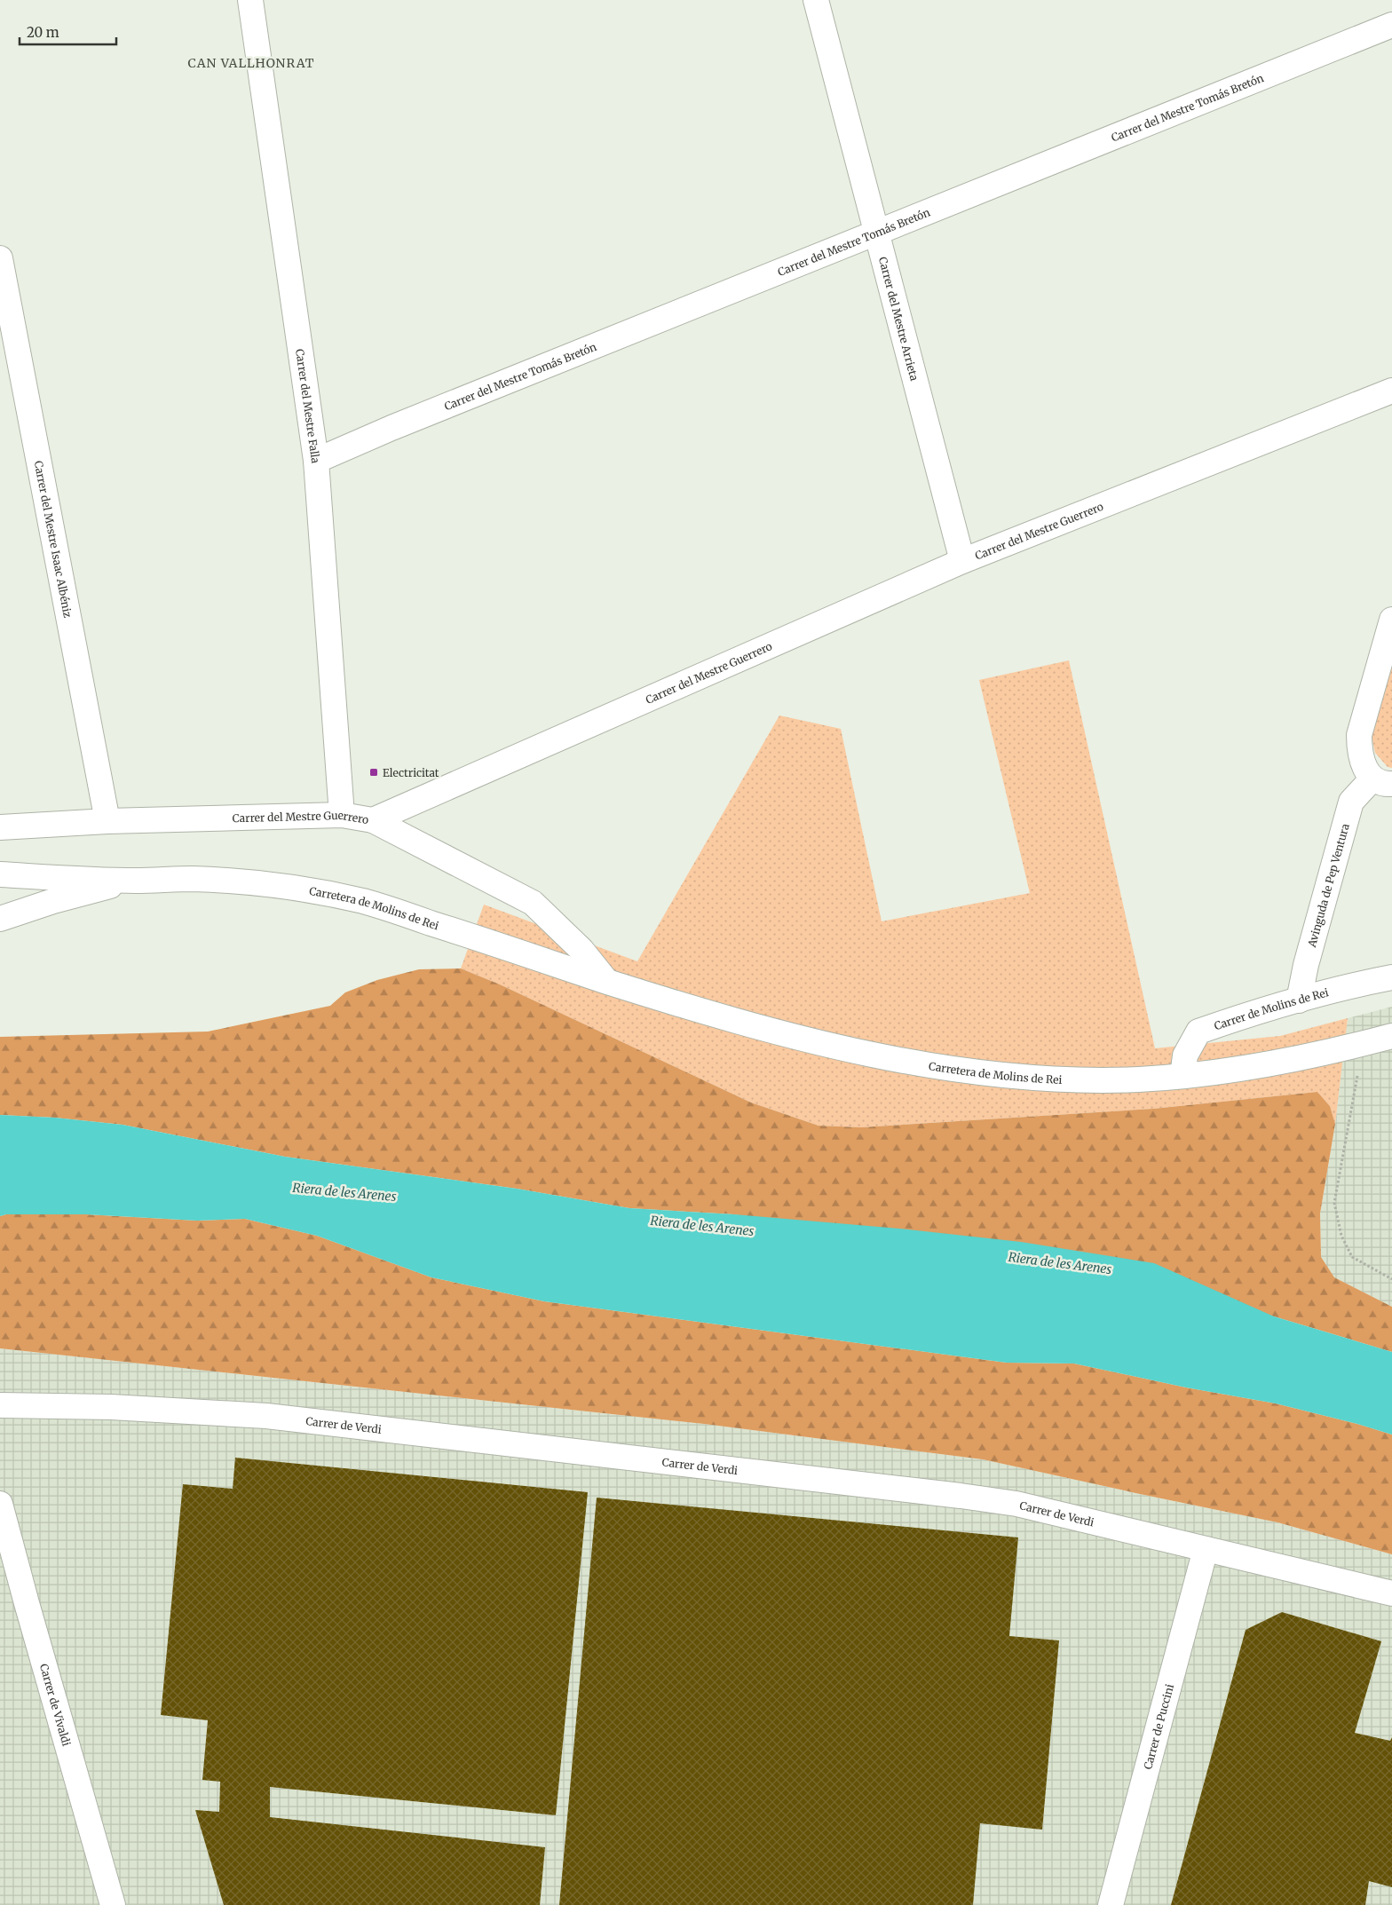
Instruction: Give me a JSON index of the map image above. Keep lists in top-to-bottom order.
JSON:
{
  "streets": {
    "street": [
      "Carrer del Mestre Tomás Bretón",
      "Carrer del Mestre Arrieta",
      "Carrer del Mestre Falla",
      "Carrer del Mestre Guerrero",
      "Carrer del Mestre Isaac Albéniz",
      "Avinguda de Pep Ventura",
      "Carretera de Molins de Rei",
      "Carrer de Molins de Rei",
      "Carrer de Verdi",
      "Carrer de Vivaldi",
      "Carrer de Puccini"
    ]
  },
  "crossings": [
    ["Carrer del Mestre Tomás Bretón", "Carrer del Mestre Arrieta"],
    ["Carrer del Mestre Tomás Bretón", "Carrer del Mestre Falla"],
    ["Carrer del Mestre Arrieta", "Carrer del Mestre Guerrero"],
    ["Carrer del Mestre Falla", "Carrer del Mestre Guerrero"],
    ["Carrer del Mestre Guerrero", "Carrer del Mestre Isaac Albéniz"],
    ["Avinguda de Pep Ventura", "Carrer de Molins de Rei"],
    ["Carretera de Molins de Rei", "Carrer de Molins de Rei"],
    ["Carrer de Verdi", "Carrer de Puccini"]
  ],
  "districts": ["CAN VALLHONRAT"],
  "water": ["Riera de les Arenes"],
  "places": {
    "transit": ["Electricitat"]
  },
  "scale_bar": "20 m"
}
